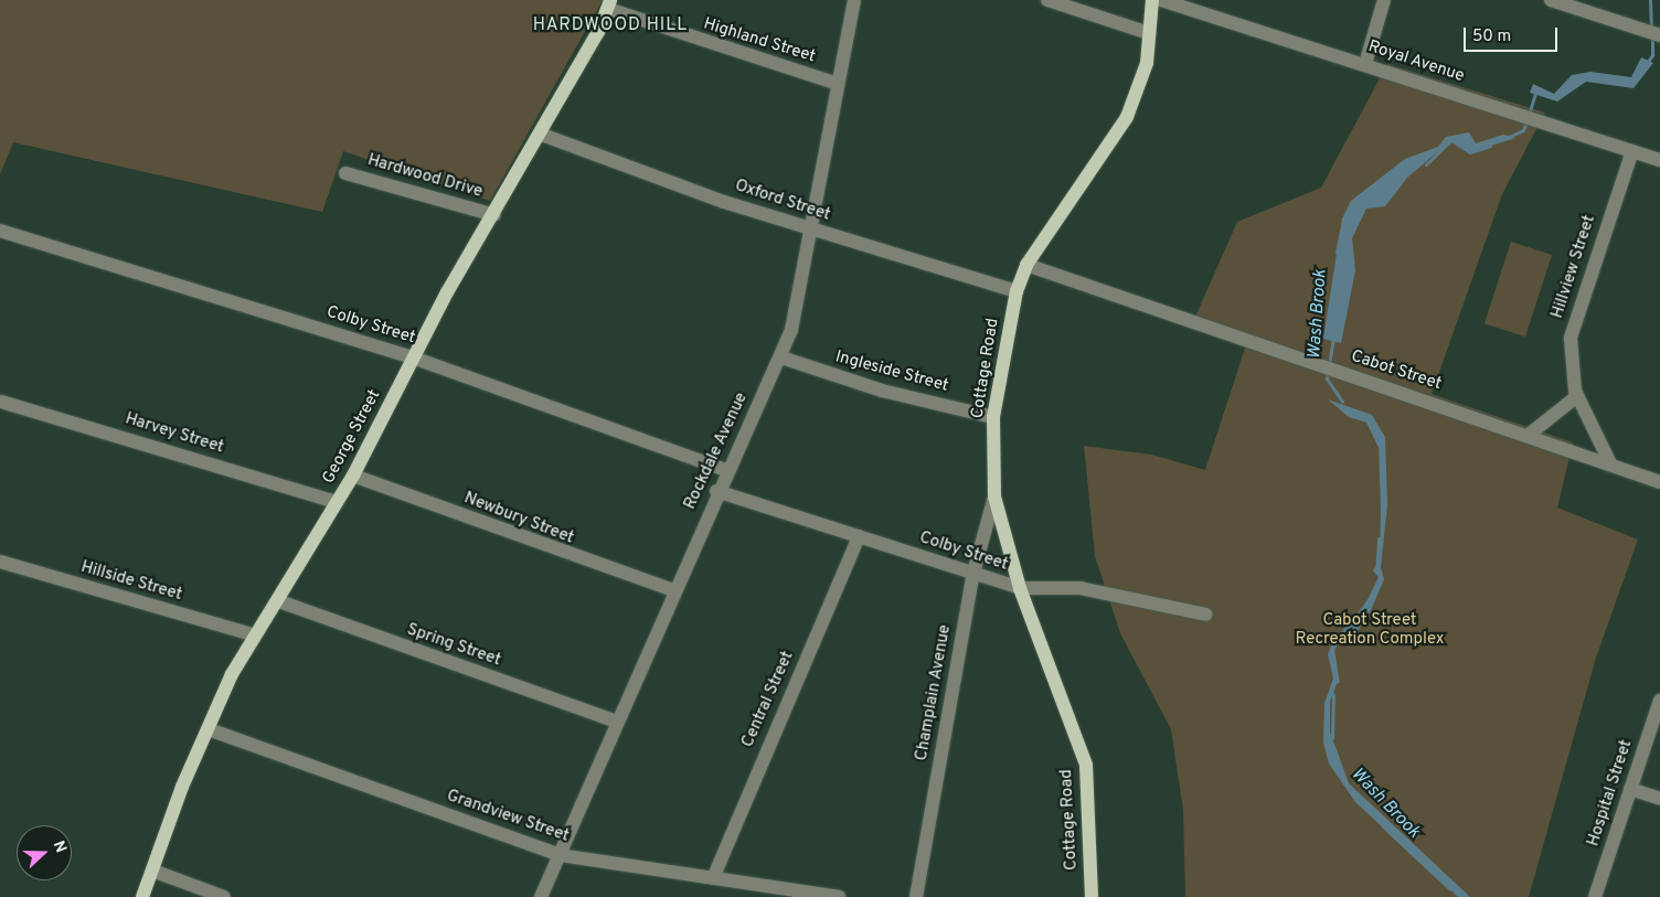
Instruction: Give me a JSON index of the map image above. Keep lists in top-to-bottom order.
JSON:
{
  "streets": {
    "main road": ["Cottage Road", "George Street"],
    "street": [
      "Highland Street",
      "Royal Avenue",
      "Hardwood Drive",
      "Oxford Street",
      "Hillview Street",
      "Colby Street",
      "Cabot Street",
      "Ingleside Street",
      "Harvey Street",
      "Rockdale Avenue",
      "Newbury Street",
      "Hillside Street",
      "Spring Street",
      "Champlain Avenue",
      "Central Street",
      "Hospital Street",
      "Grandview Street"
    ]
  },
  "crossings": [
    ["Highland Street", "George Street"],
    ["Highland Street", "Rockdale Avenue"],
    ["Royal Avenue", "Hillview Street"],
    ["Hardwood Drive", "George Street"],
    ["Oxford Street", "Cottage Road"],
    ["Oxford Street", "George Street"],
    ["Oxford Street", "Rockdale Avenue"],
    ["Hillview Street", "Cabot Street"],
    ["Colby Street", "Cottage Road"],
    ["Colby Street", "George Street"],
    ["Colby Street", "Rockdale Avenue"],
    ["Colby Street", "Champlain Avenue"],
    ["Colby Street", "Central Street"],
    ["Cottage Road", "Cabot Street"],
    ["Cottage Road", "Ingleside Street"],
    ["Cottage Road", "Champlain Avenue"],
    ["Ingleside Street", "Rockdale Avenue"],
    ["Harvey Street", "George Street"],
    ["George Street", "Newbury Street"],
    ["George Street", "Hillside Street"],
    ["George Street", "Spring Street"],
    ["George Street", "Grandview Street"],
    ["Rockdale Avenue", "Newbury Street"],
    ["Rockdale Avenue", "Spring Street"],
    ["Rockdale Avenue", "Grandview Street"],
    ["Central Street", "Grandview Street"]
  ],
  "districts": ["HARDWOOD HILL"],
  "water": ["Wash Brook"],
  "parks": ["Cabot Street Recreation Complex"],
  "scale_bar": "50 m",
  "north": "right"
}
